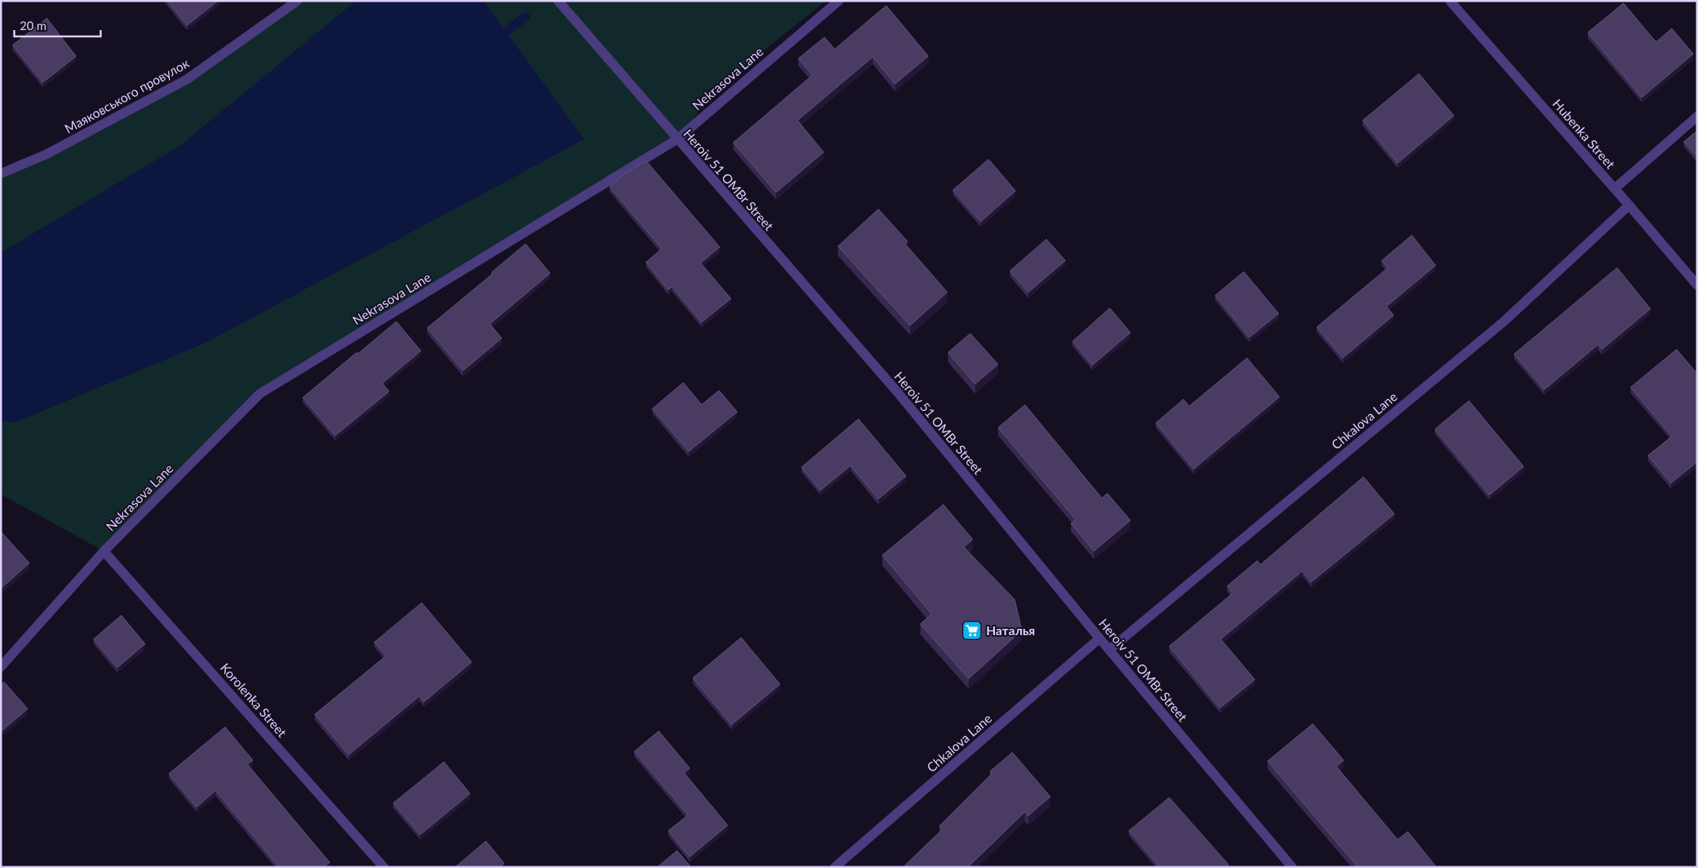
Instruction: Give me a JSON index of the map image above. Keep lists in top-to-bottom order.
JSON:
{
  "streets": {
    "street": [
      "Nekrasova Lane",
      "Маяковського провулок",
      "Hubenka Street",
      "Heroiv 51 OMBr Street",
      "Chkalova Lane",
      "Korolenka Street"
    ]
  },
  "crossings": [
    ["Nekrasova Lane", "Heroiv 51 OMBr Street"],
    ["Nekrasova Lane", "Korolenka Street"],
    ["Hubenka Street", "Chkalova Lane"],
    ["Heroiv 51 OMBr Street", "Chkalova Lane"]
  ],
  "places": {
    "supermarket": ["Наталья"]
  },
  "scale_bar": "20 m"
}
